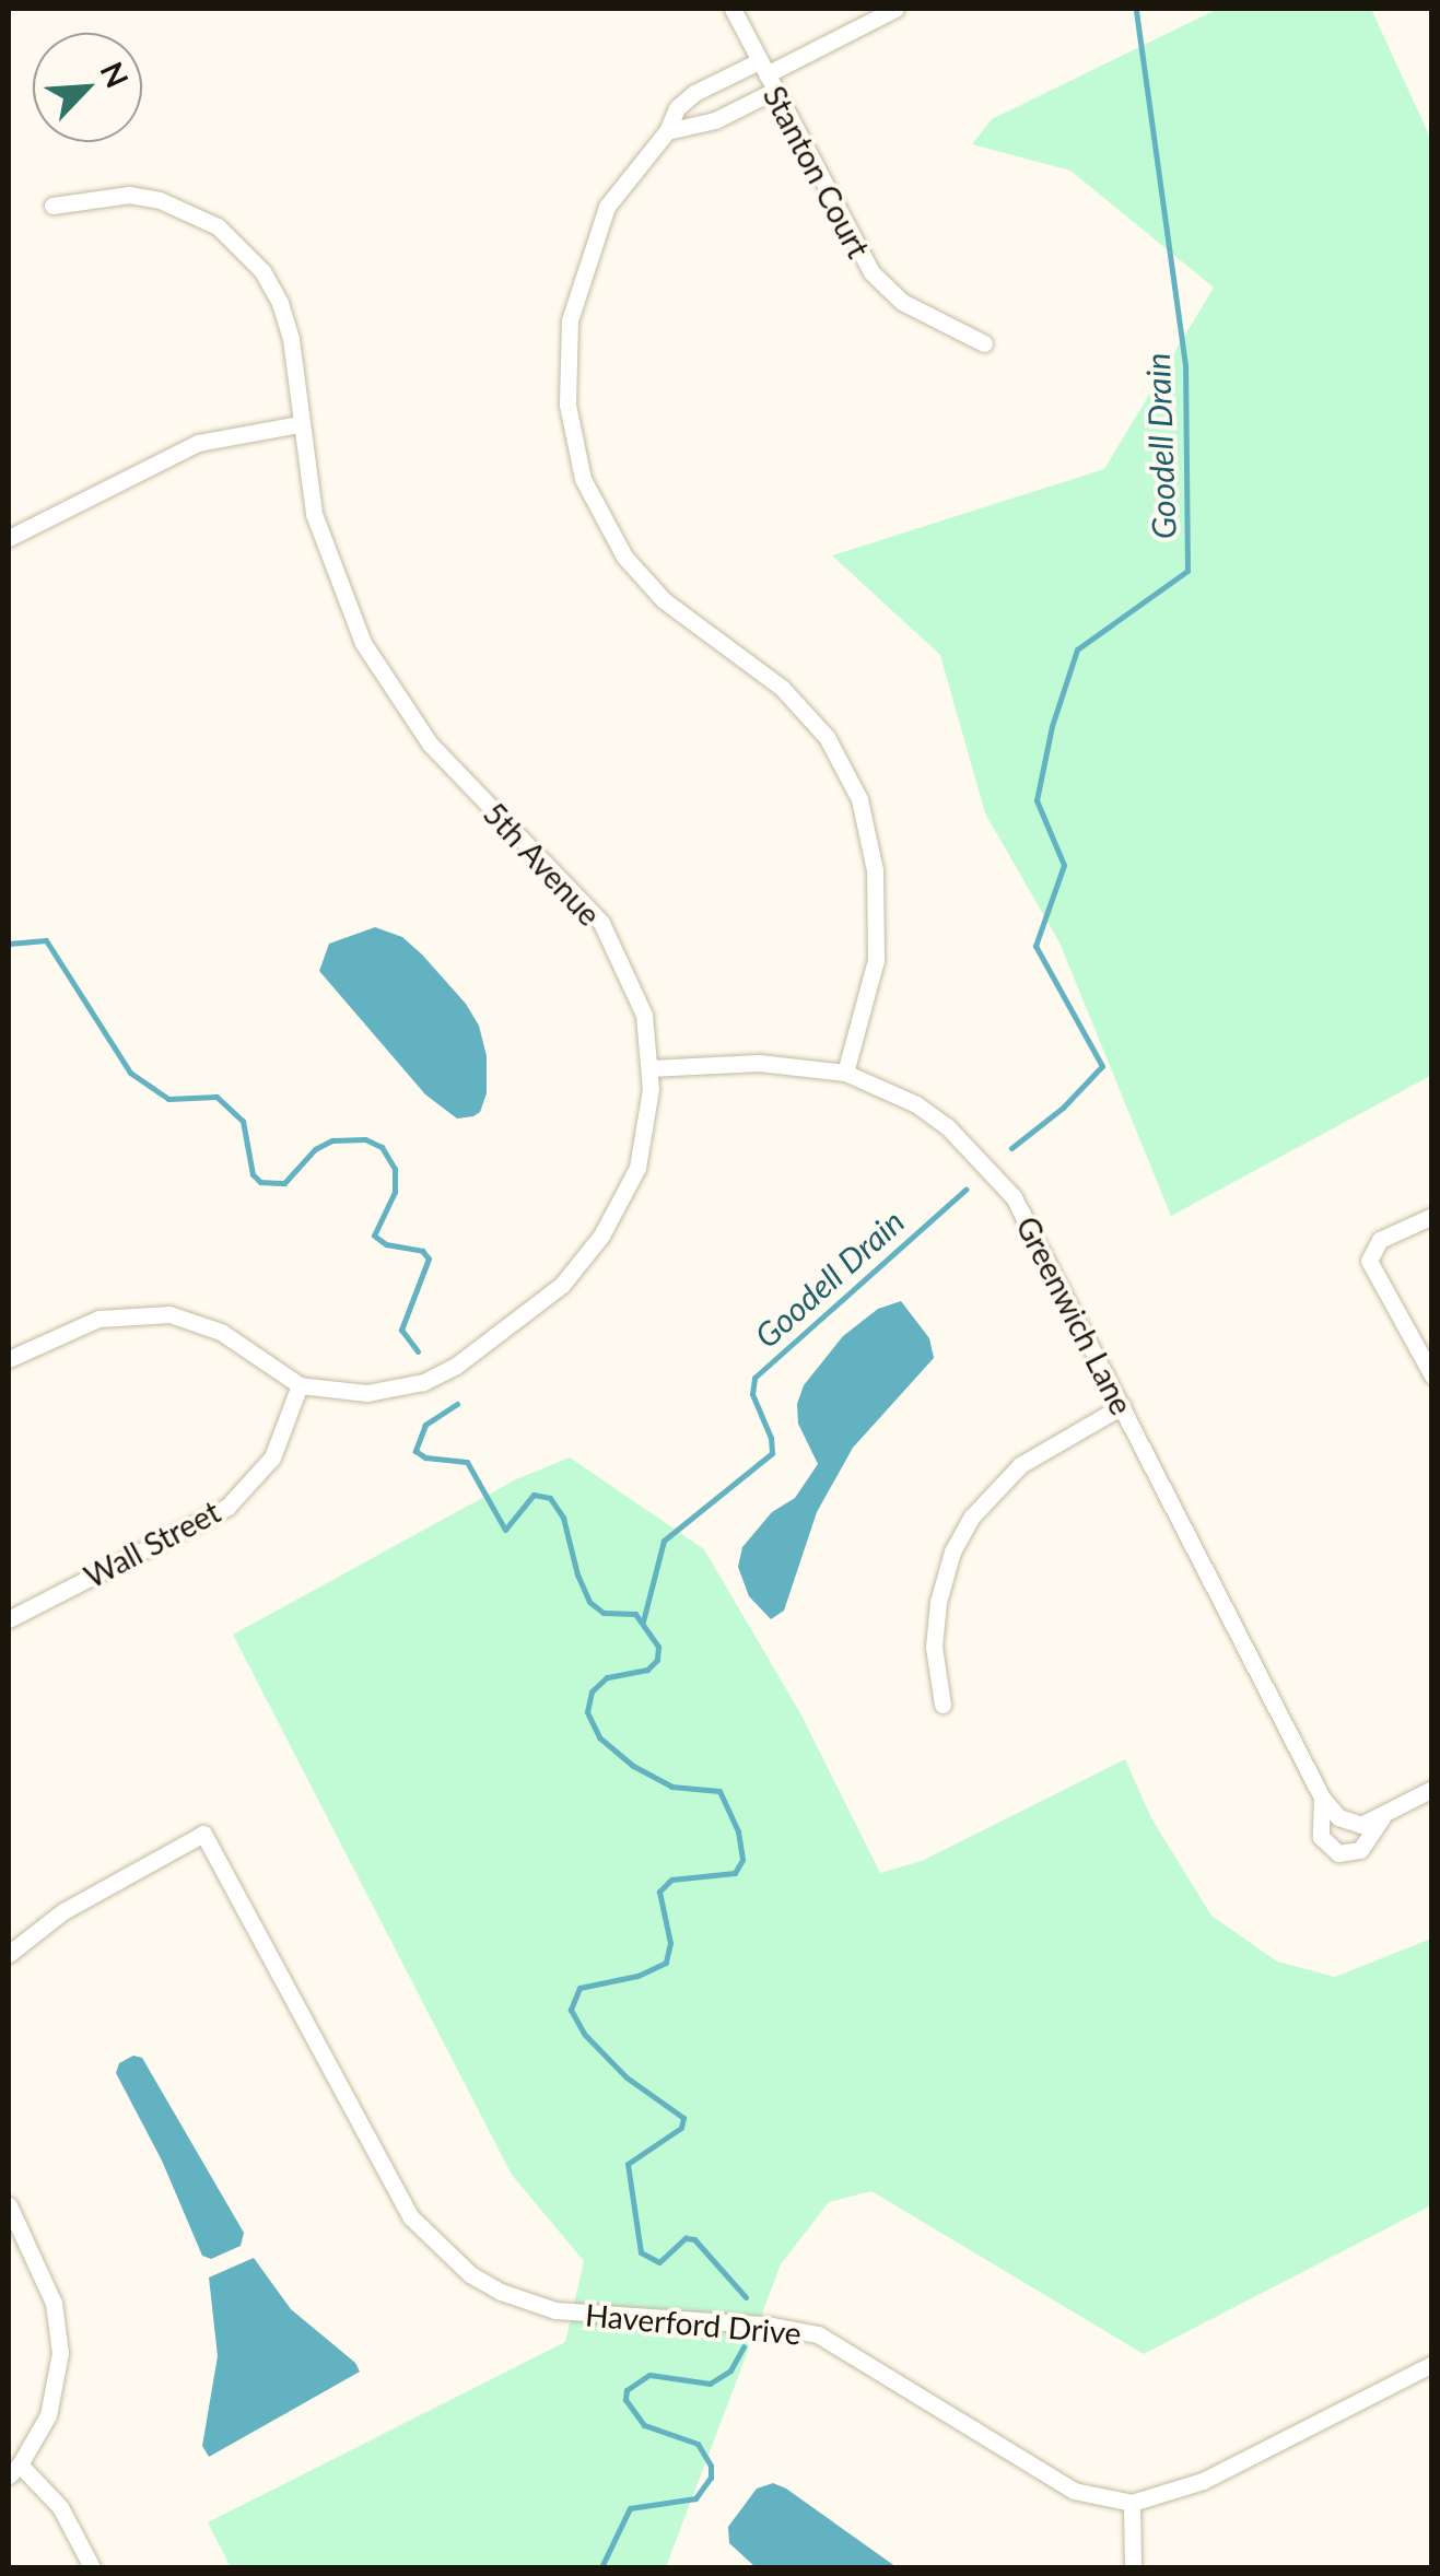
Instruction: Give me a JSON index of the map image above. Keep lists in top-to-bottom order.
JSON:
{
  "streets": {
    "street": [
      "Stanton Court",
      "5th Avenue",
      "Greenwich Lane",
      "Wall Street",
      "Haverford Drive"
    ]
  },
  "crossings": [
    ["5th Avenue", "Greenwich Lane"],
    ["5th Avenue", "Wall Street"]
  ],
  "water": ["Goodell Drain"],
  "north": "top right"
}
